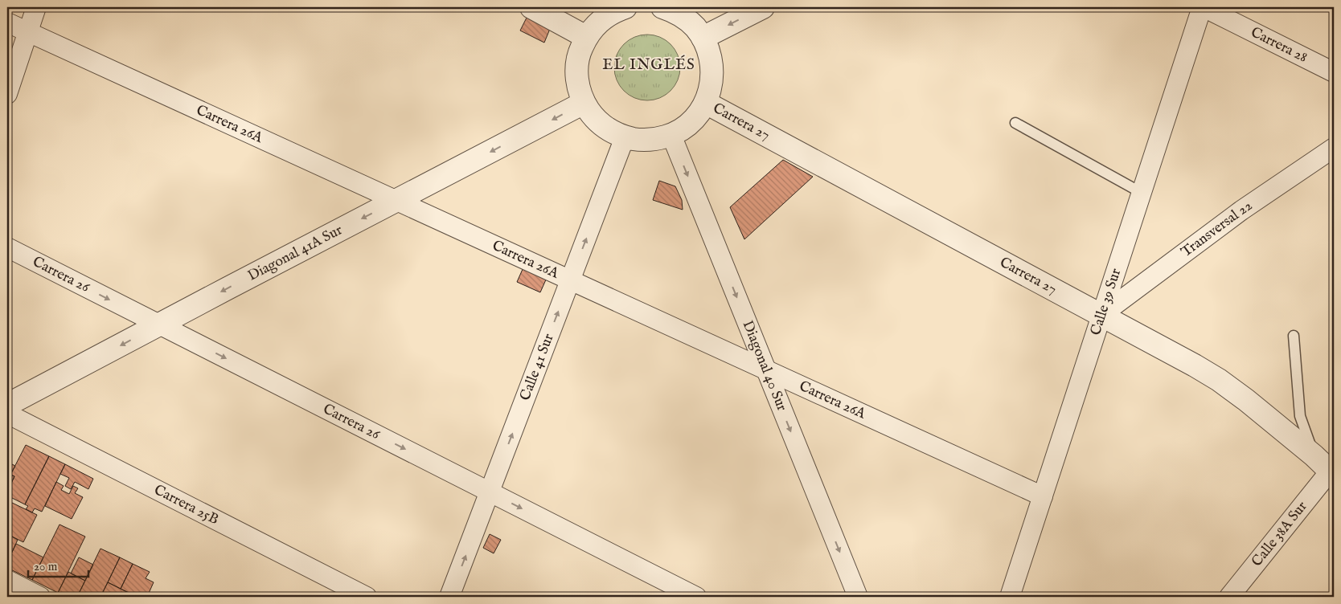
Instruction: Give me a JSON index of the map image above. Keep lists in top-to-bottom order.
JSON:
{
  "streets": {
    "street": [
      "Carrera 28",
      "Carrera 27",
      "Carrera 26A",
      "Transversal 22",
      "Diagonal 41A Sur",
      "Carrera 26",
      "Calle 39 Sur",
      "Diagonal 40 Sur",
      "Calle 41 Sur",
      "Carrera 25B",
      "Calle 38A Sur"
    ]
  },
  "crossings": [
    ["Carrera 28", "Calle 39 Sur"],
    ["Carrera 27", "Transversal 22"],
    ["Carrera 27", "Calle 39 Sur"],
    ["Carrera 27", "Calle 38A Sur"],
    ["Carrera 26A", "Diagonal 41A Sur"],
    ["Carrera 26A", "Calle 39 Sur"],
    ["Carrera 26A", "Diagonal 40 Sur"],
    ["Carrera 26A", "Calle 41 Sur"],
    ["Transversal 22", "Calle 39 Sur"],
    ["Diagonal 41A Sur", "Carrera 26"],
    ["Carrera 26", "Calle 41 Sur"]
  ],
  "one_way": [
    "Diagonal 41A Sur",
    "Carrera 26",
    "Diagonal 40 Sur",
    "Calle 41 Sur"
  ],
  "districts": ["EL INGLÉS"],
  "scale_bar": "20 m"
}
